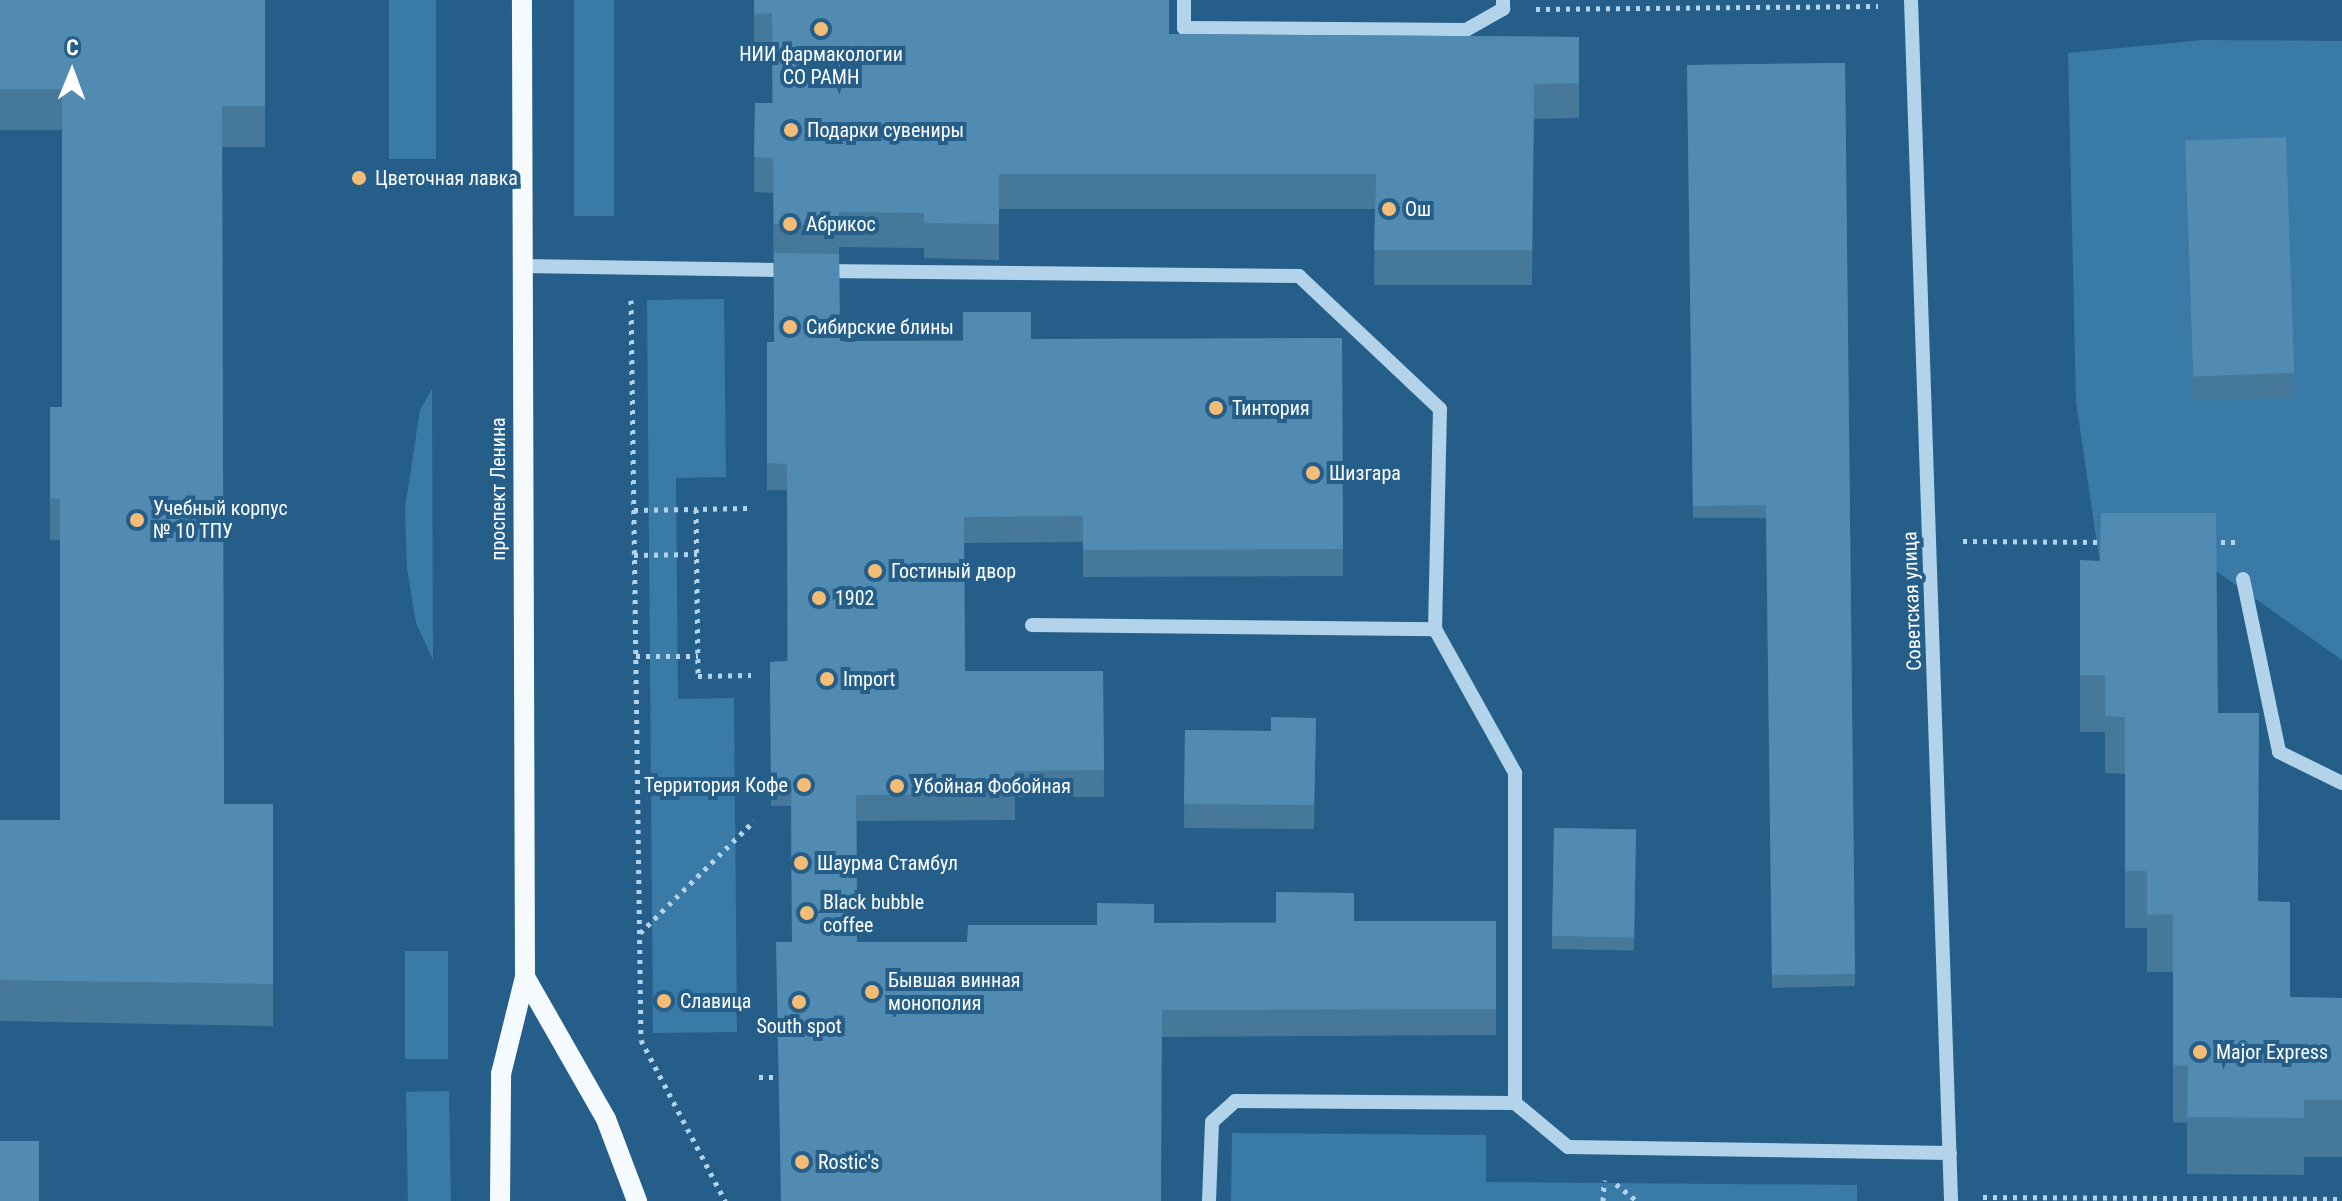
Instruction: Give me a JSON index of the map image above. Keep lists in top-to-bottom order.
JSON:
{
  "streets": {
    "main road": ["проспект Ленина"],
    "street": ["Советская улица"]
  },
  "places": [
    "НИИ фармакологии СО РАМН",
    "Подарки сувениры",
    "Цветочная лавка",
    "Ош",
    "Абрикос",
    "Сибирские блины",
    "Тинтория",
    "Шизгара",
    "Учебный корпус № 10 ТПУ",
    "Гостиный двор",
    "1902",
    "Import",
    "Территория Кофе",
    "Убойная Фобойная",
    "Шаурма Стамбул",
    "Black bubble coffee",
    "Бывшая винная монополия",
    "Славица",
    "South spot",
    "Major Express",
    "Rostic's"
  ],
  "north": "top"
}
